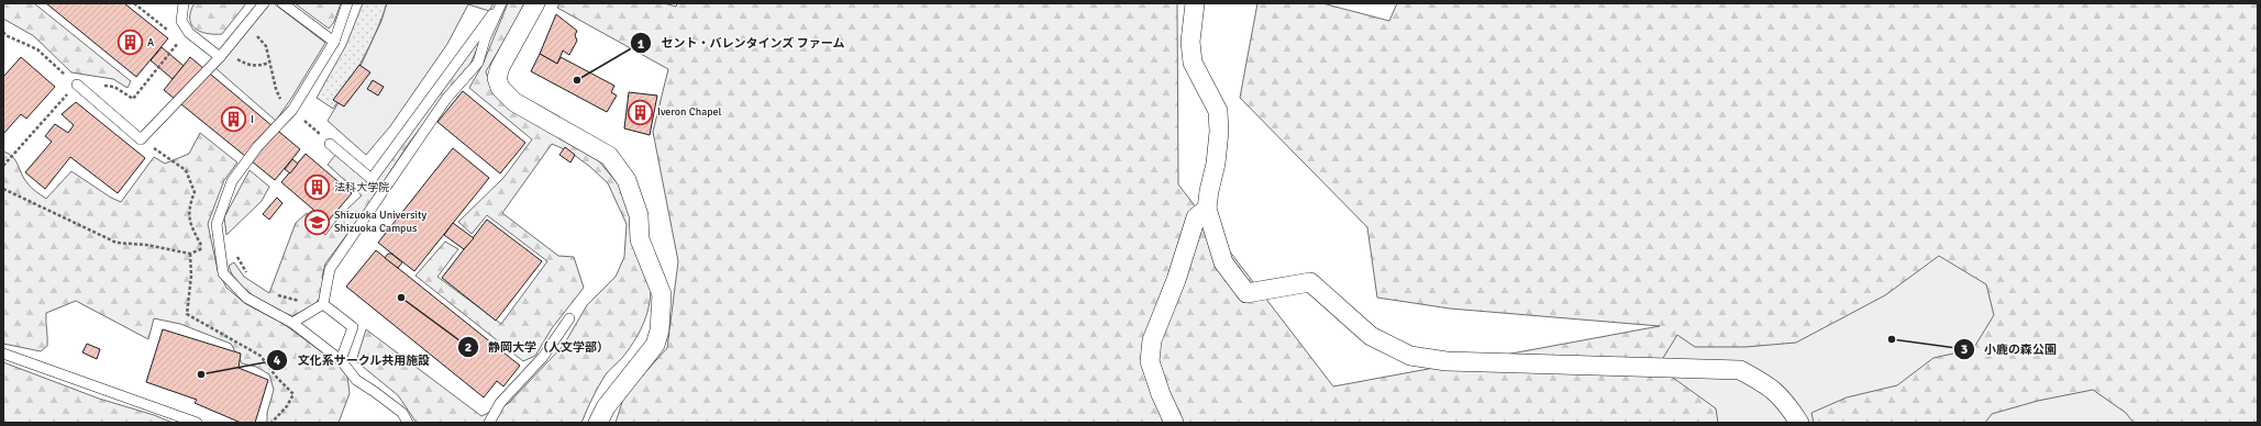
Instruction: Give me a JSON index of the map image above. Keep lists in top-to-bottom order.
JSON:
{
  "places": {
    "building": [
      "A",
      "Iveron Chapel",
      "I",
      "法科大学院"
    ],
    "other": [
      "セント・バレンタインズ ファーム",
      "静岡大学（人文学部）",
      "小鹿の森公園",
      "文化系サークル共用施設"
    ],
    "school or university": ["Shizuoka University Shizuoka Campus"]
  }
}
